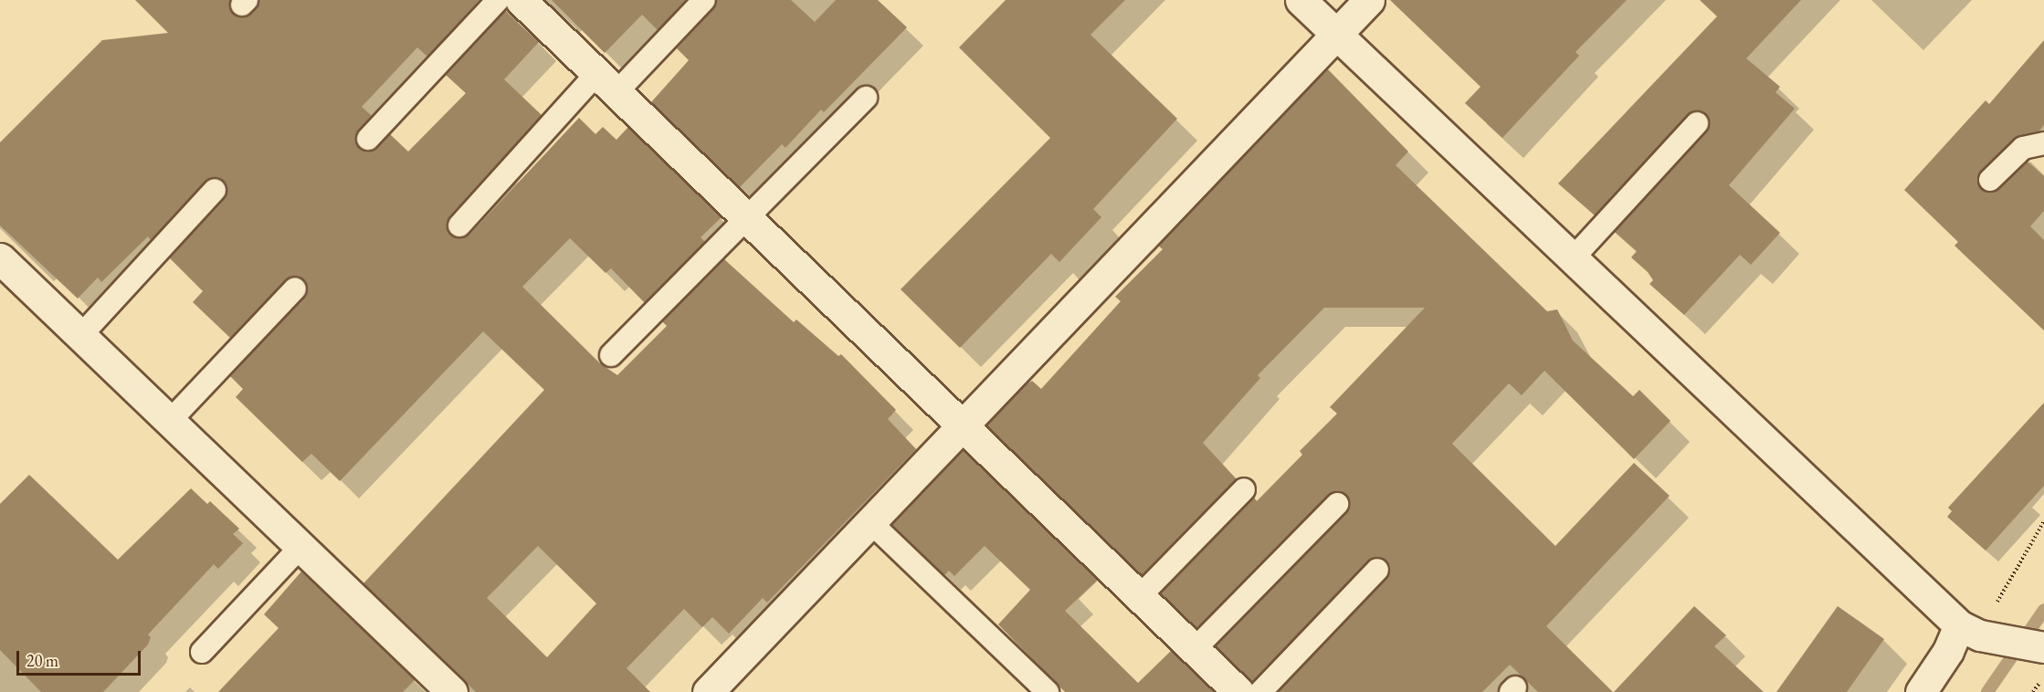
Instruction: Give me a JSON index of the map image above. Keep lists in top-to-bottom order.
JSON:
{
  "scale_bar": "20 m"
}
